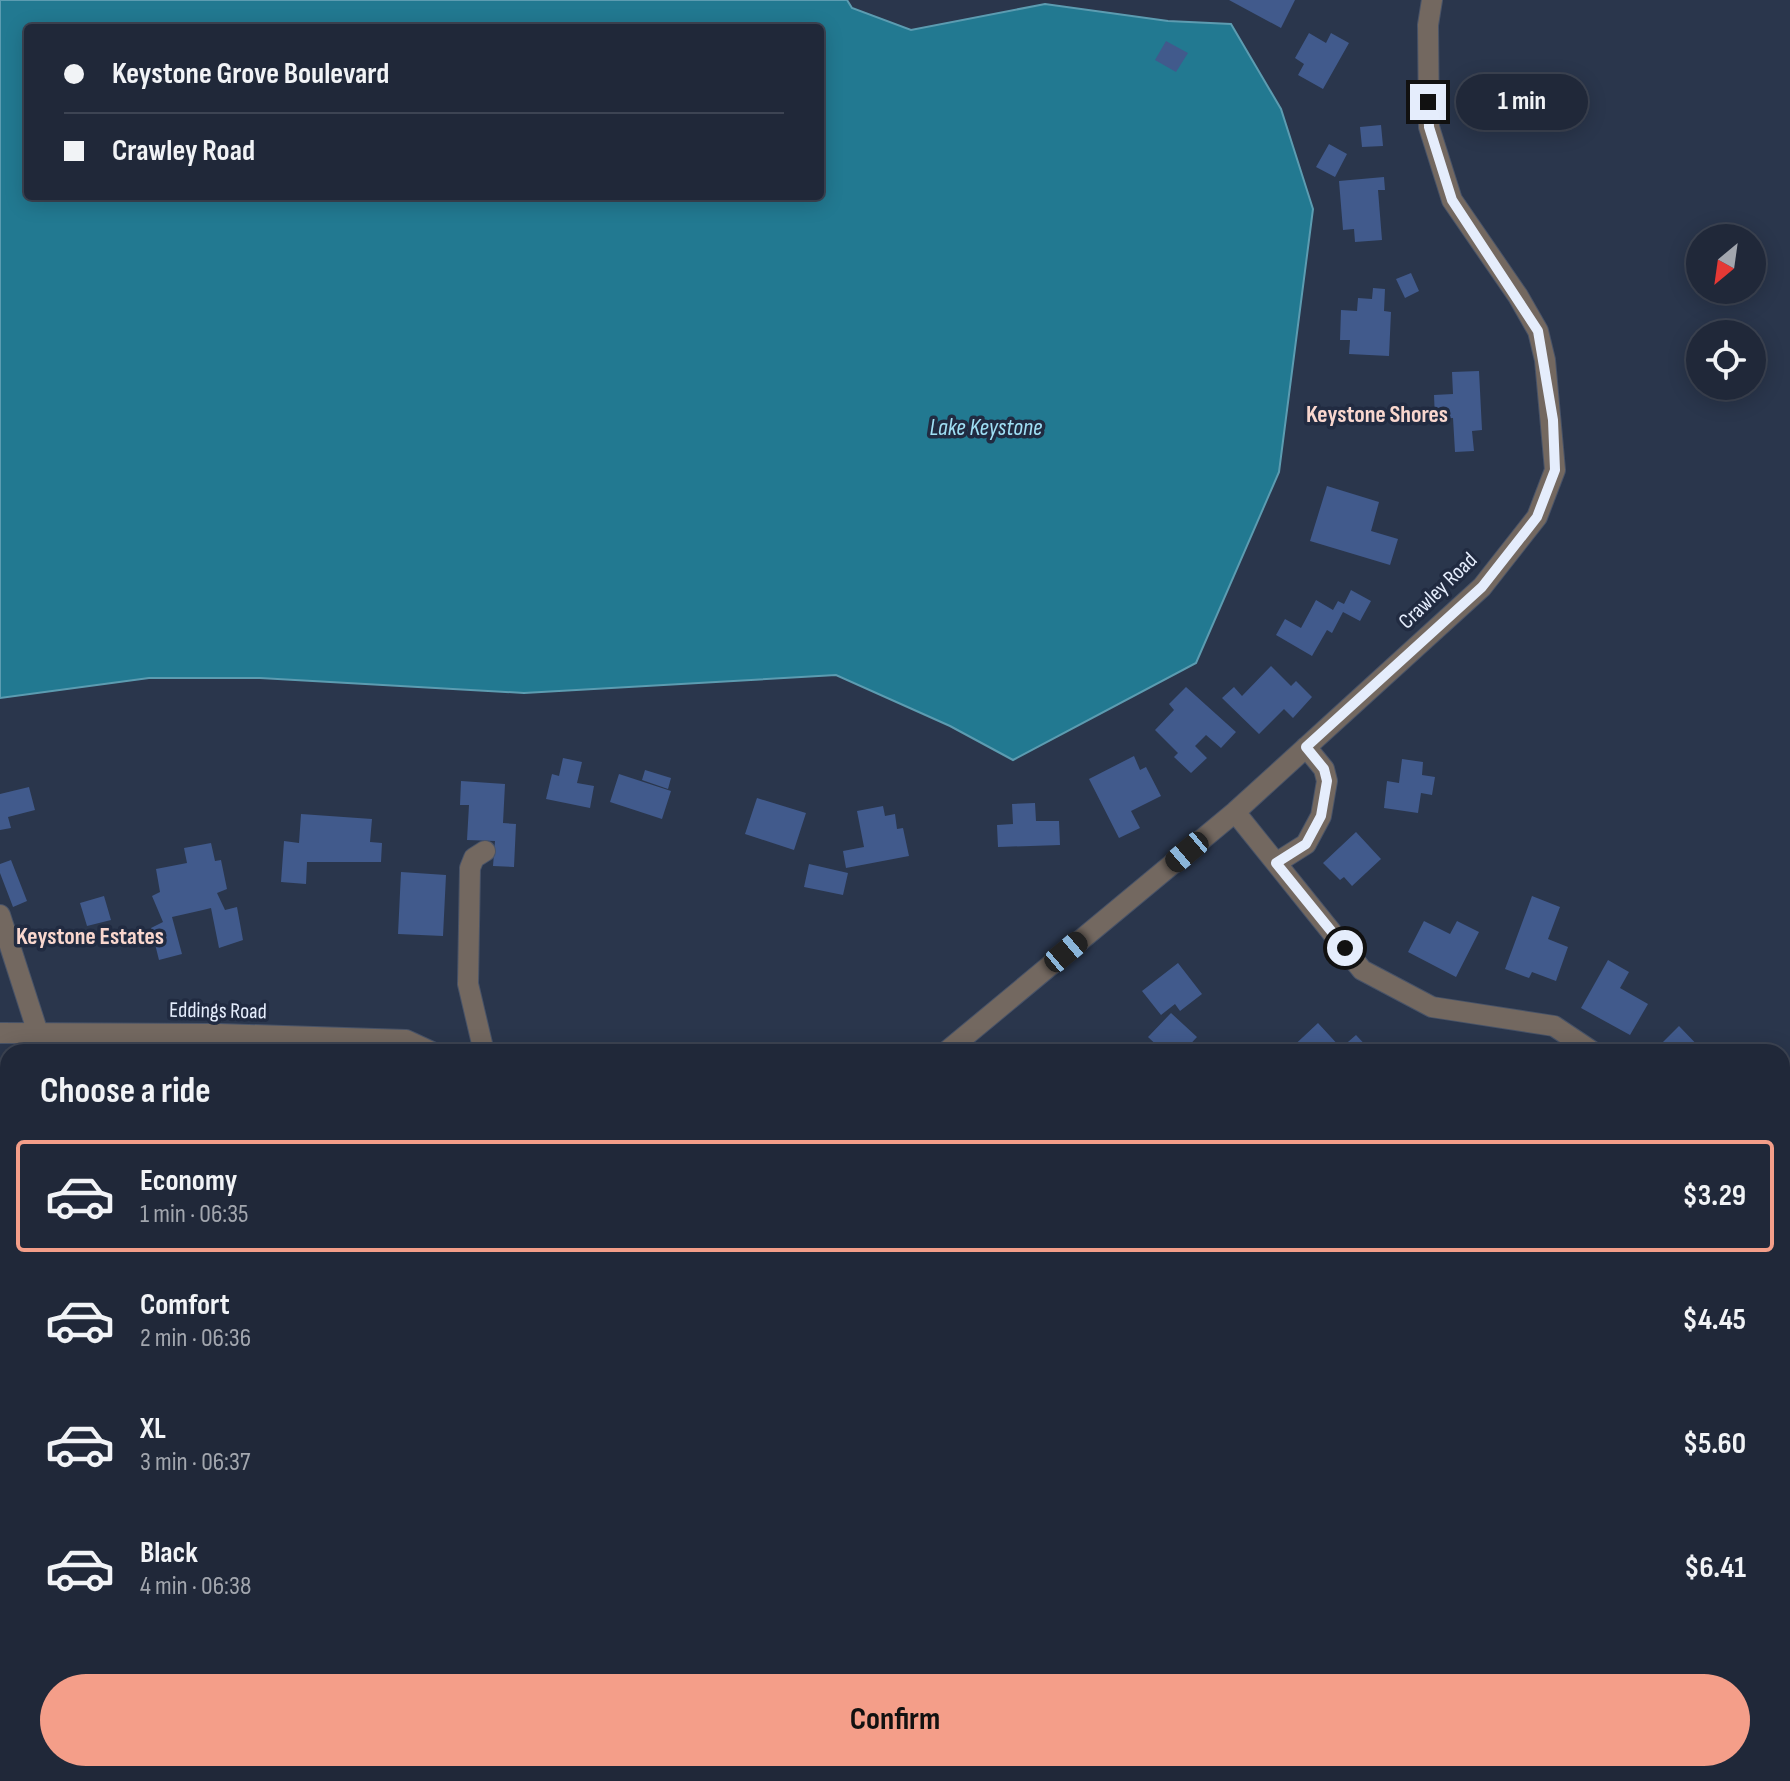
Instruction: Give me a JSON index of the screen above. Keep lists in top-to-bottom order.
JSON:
{
  "streets": {
    "street": ["Crawley Road", "Eddings Road"]
  },
  "districts": ["Keystone Shores", "Keystone Estates"],
  "water": ["Lake Keystone"],
  "north": "bottom left",
  "page": {
    "banner": ["Keystone Grove Boulevard", "Crawley Road"],
    "bubble": "1 min",
    "heading": "Choose a ride",
    "list": [
      {
        "name": "Economy",
        "note": "1 min · 06:35",
        "value": "$3.29"
      },
      {
        "name": "Comfort",
        "note": "2 min · 06:36",
        "value": "$4.45"
      },
      {
        "name": "XL",
        "note": "3 min · 06:37",
        "value": "$5.60"
      },
      {
        "name": "Black",
        "note": "4 min · 06:38",
        "value": "$6.41"
      }
    ],
    "buttons": "Confirm"
  }
}
